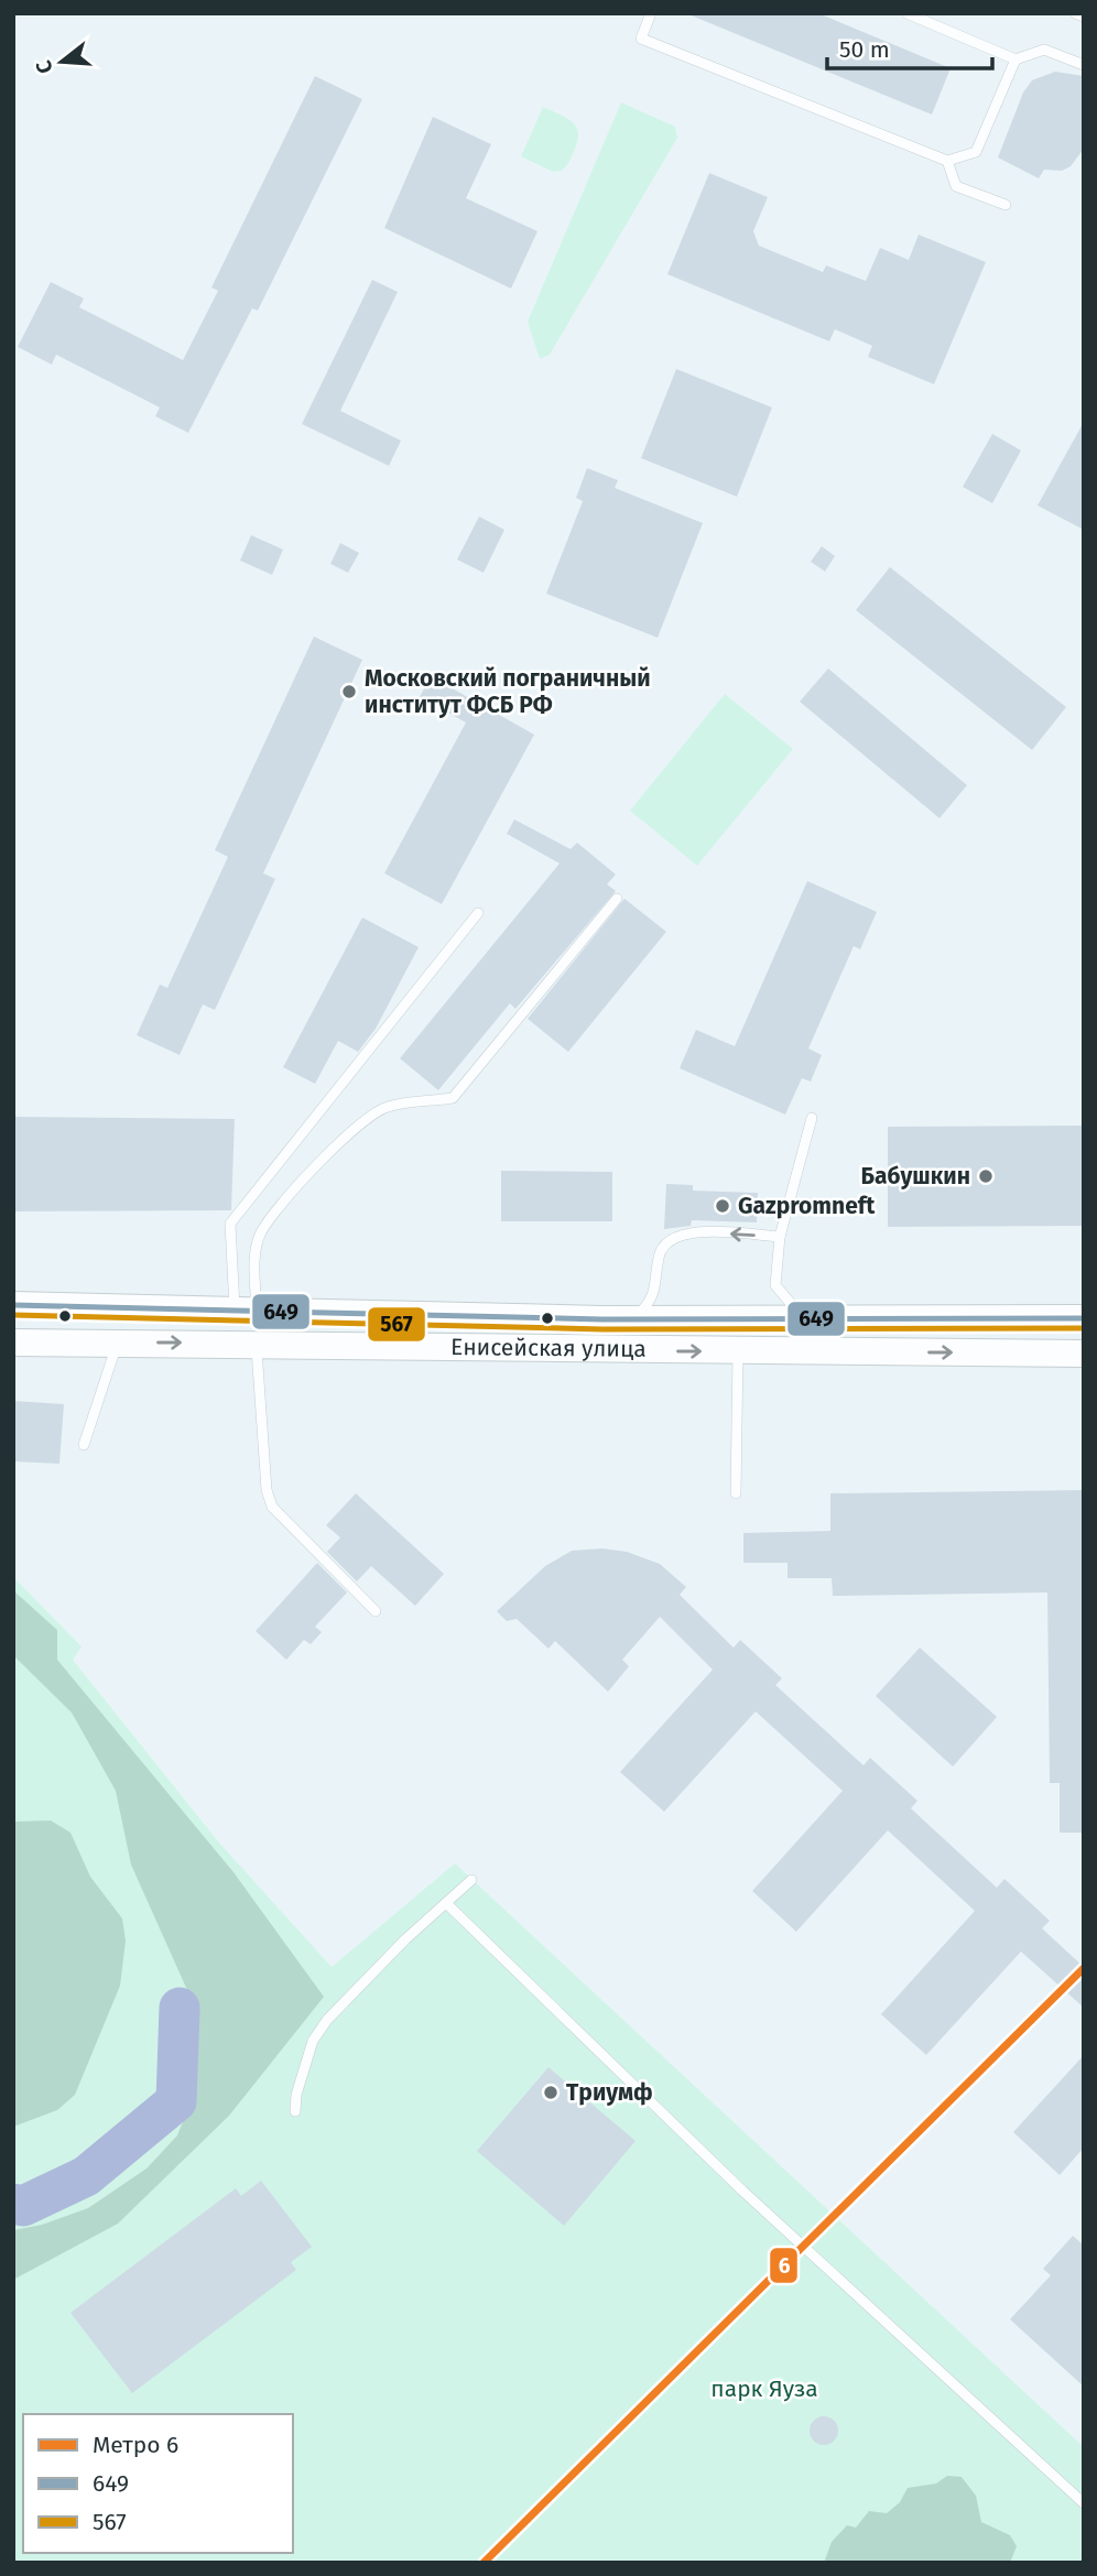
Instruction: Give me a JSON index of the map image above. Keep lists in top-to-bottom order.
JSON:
{
  "streets": {
    "main road": ["Енисейская улица"]
  },
  "parks": ["парк Яуза"],
  "places": [
    "Московский пограничный институт ФСБ РФ",
    "Бабушкин",
    "Gazpromneft",
    "Триумф"
  ],
  "lines": ["transit line 649", "transit line 567", "metro line 6"],
  "legend": ["Метро 6", "649", "567"],
  "scale_bar": "50 m",
  "north": "left"
}
